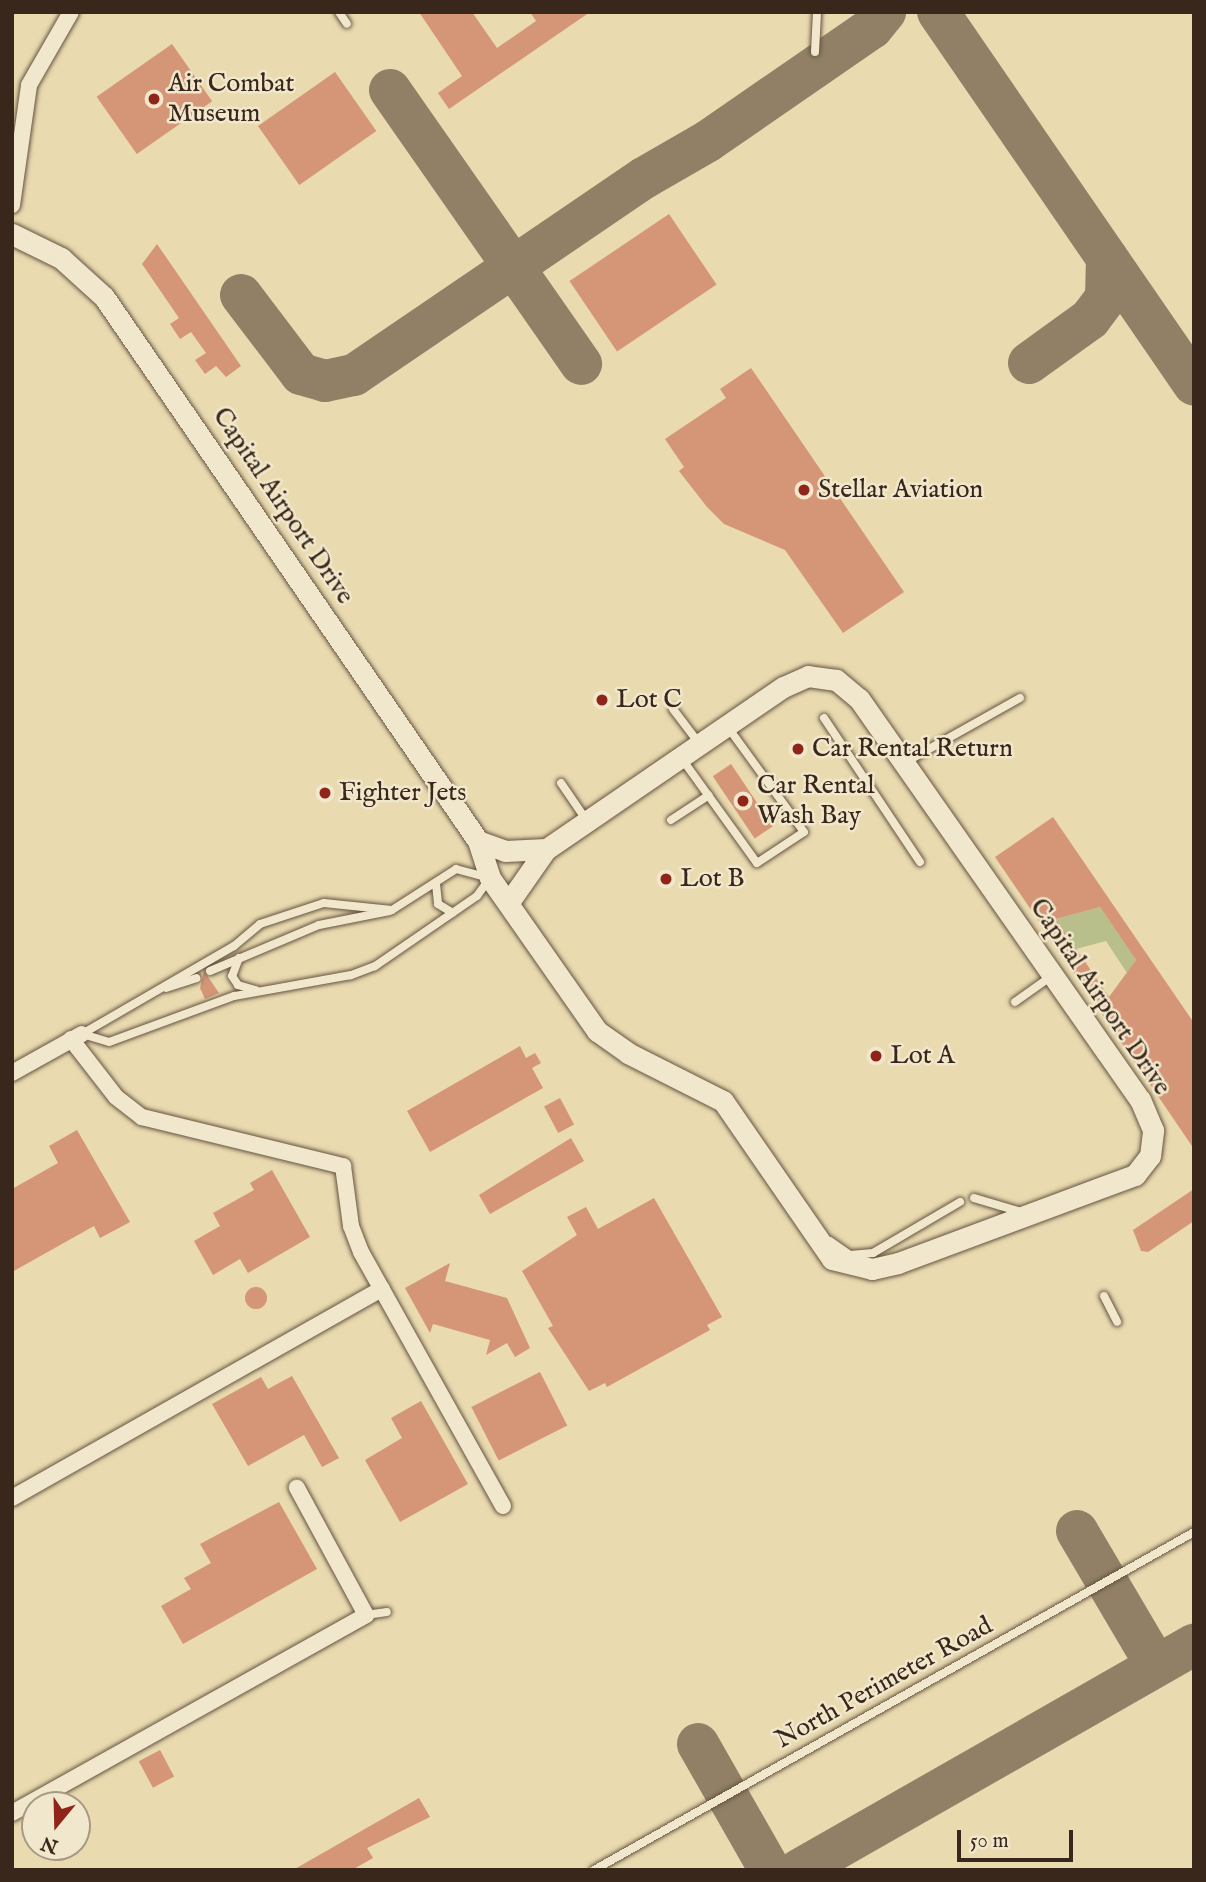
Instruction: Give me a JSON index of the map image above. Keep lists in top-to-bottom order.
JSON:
{
  "streets": {
    "street": ["Capital Airport Drive"],
    "lane": ["North Perimeter Road"]
  },
  "places": [
    "Air Combat Museum",
    "Stellar Aviation",
    "Lot C",
    "Car Rental Return",
    "Fighter Jets",
    "Car Rental Wash Bay",
    "Lot B",
    "Lot A"
  ],
  "scale_bar": "50 m",
  "north": "bottom"
}
